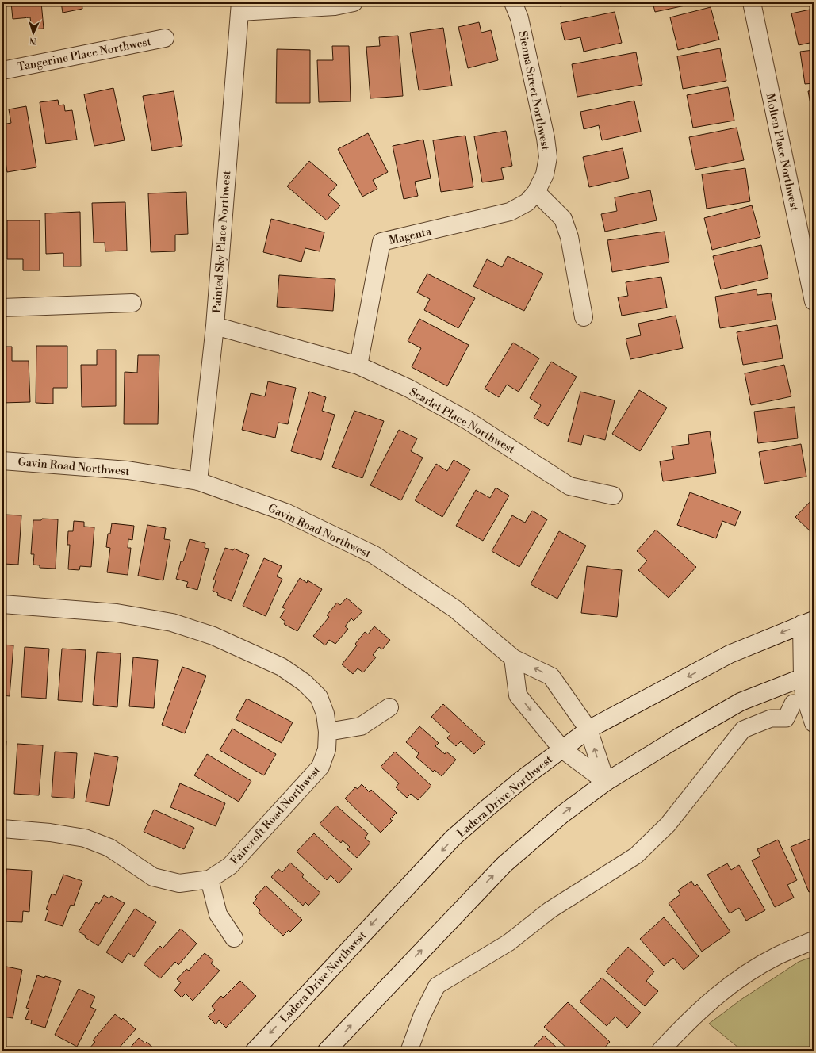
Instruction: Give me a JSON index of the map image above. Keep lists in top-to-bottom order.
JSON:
{
  "streets": {
    "street": [
      "Tangerine Place Northwest",
      "Sienna Street Northwest",
      "Molten Place Northwest",
      "Magenta",
      "Painted Sky Place Northwest",
      "Scarlet Place Northwest",
      "Gavin Road Northwest",
      "Ladera Drive Northwest",
      "Faircroft Road Northwest"
    ]
  },
  "crossings": [
    ["Sienna Street Northwest", "Magenta"],
    ["Magenta", "Scarlet Place Northwest"],
    ["Painted Sky Place Northwest", "Scarlet Place Northwest"],
    ["Painted Sky Place Northwest", "Gavin Road Northwest"],
    ["Gavin Road Northwest", "Ladera Drive Northwest"]
  ],
  "north": "bottom"
}
